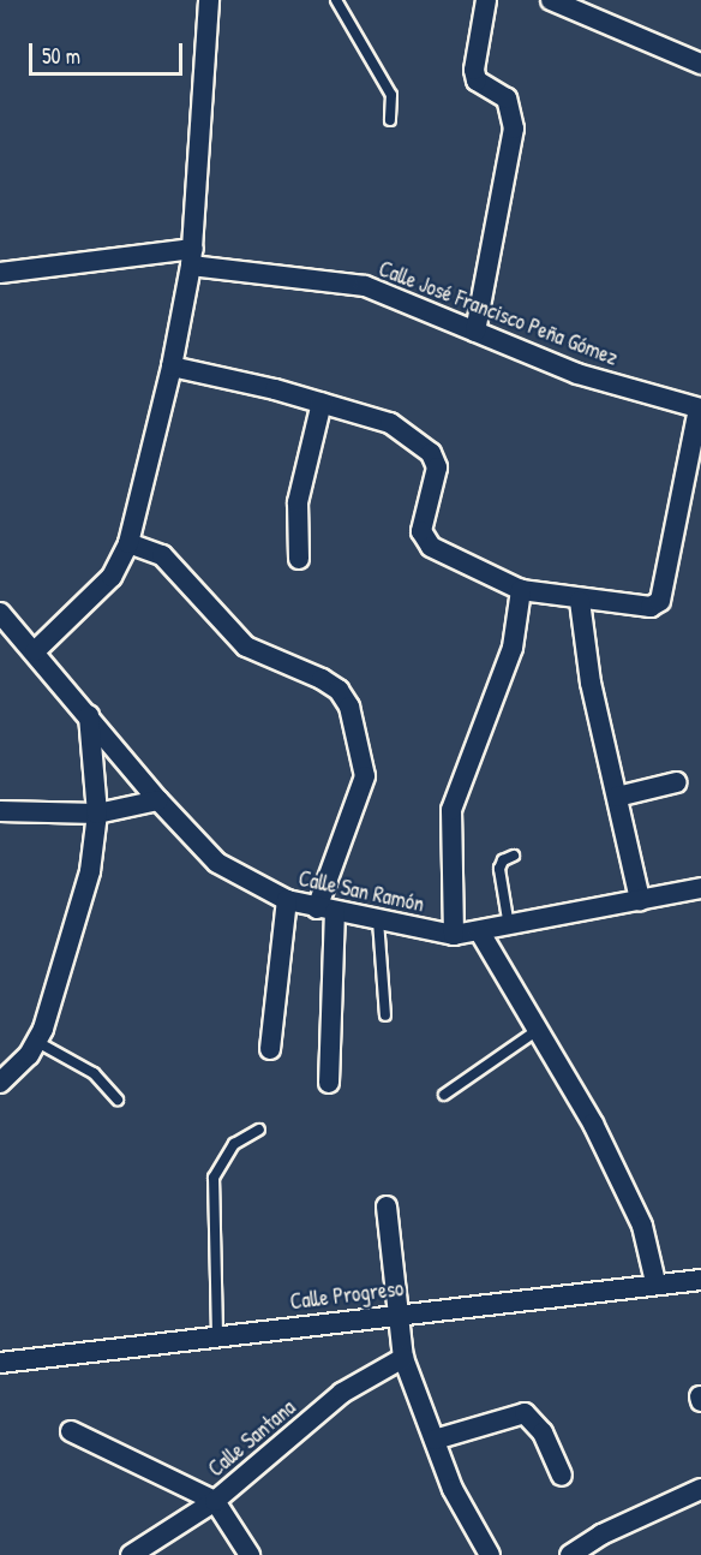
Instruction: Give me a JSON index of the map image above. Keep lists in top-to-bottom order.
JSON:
{
  "streets": {
    "street": [
      "Calle José Francisco Peña Gómez",
      "Calle San Ramón",
      "Calle Progreso",
      "Calle Santana"
    ]
  },
  "scale_bar": "50 m"
}
